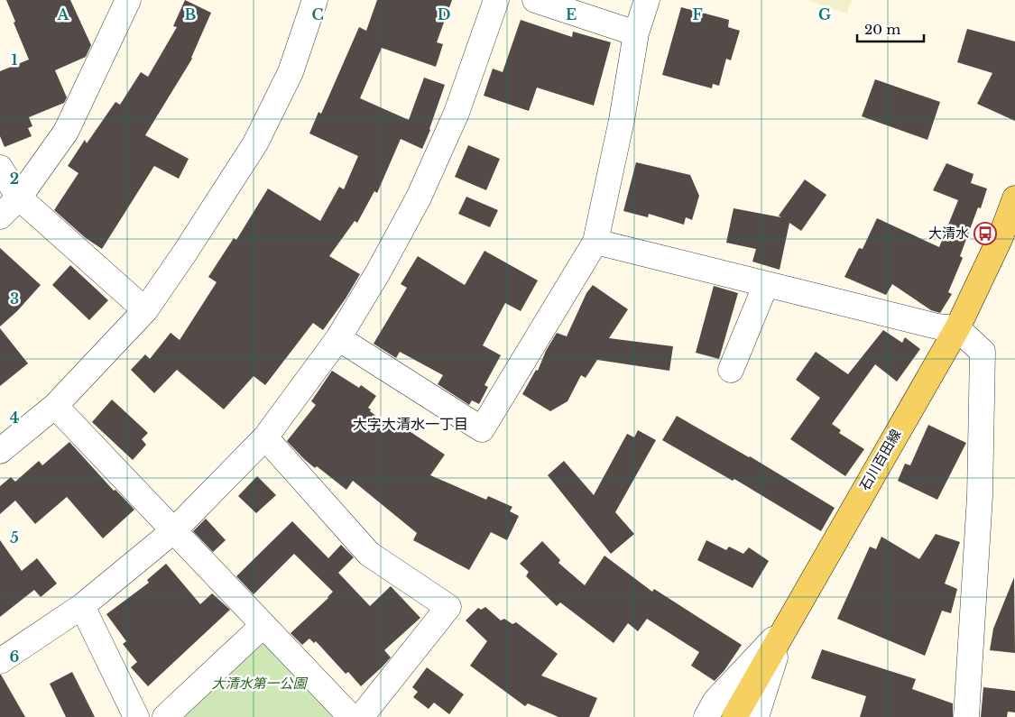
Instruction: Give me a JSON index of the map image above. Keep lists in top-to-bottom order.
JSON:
{
  "streets": {
    "main road": ["石川百田線"]
  },
  "districts": ["大字大清水一丁目"],
  "parks": ["大清水第一公園"],
  "places": {
    "bus stop": ["大清水"]
  },
  "scale_bar": "20 m",
  "grid": {
    "columns": [
      "A",
      "B",
      "C",
      "D",
      "E",
      "F",
      "G"
    ],
    "rows": [
      "1",
      "2",
      "3",
      "4",
      "5",
      "6"
    ]
  }
}
